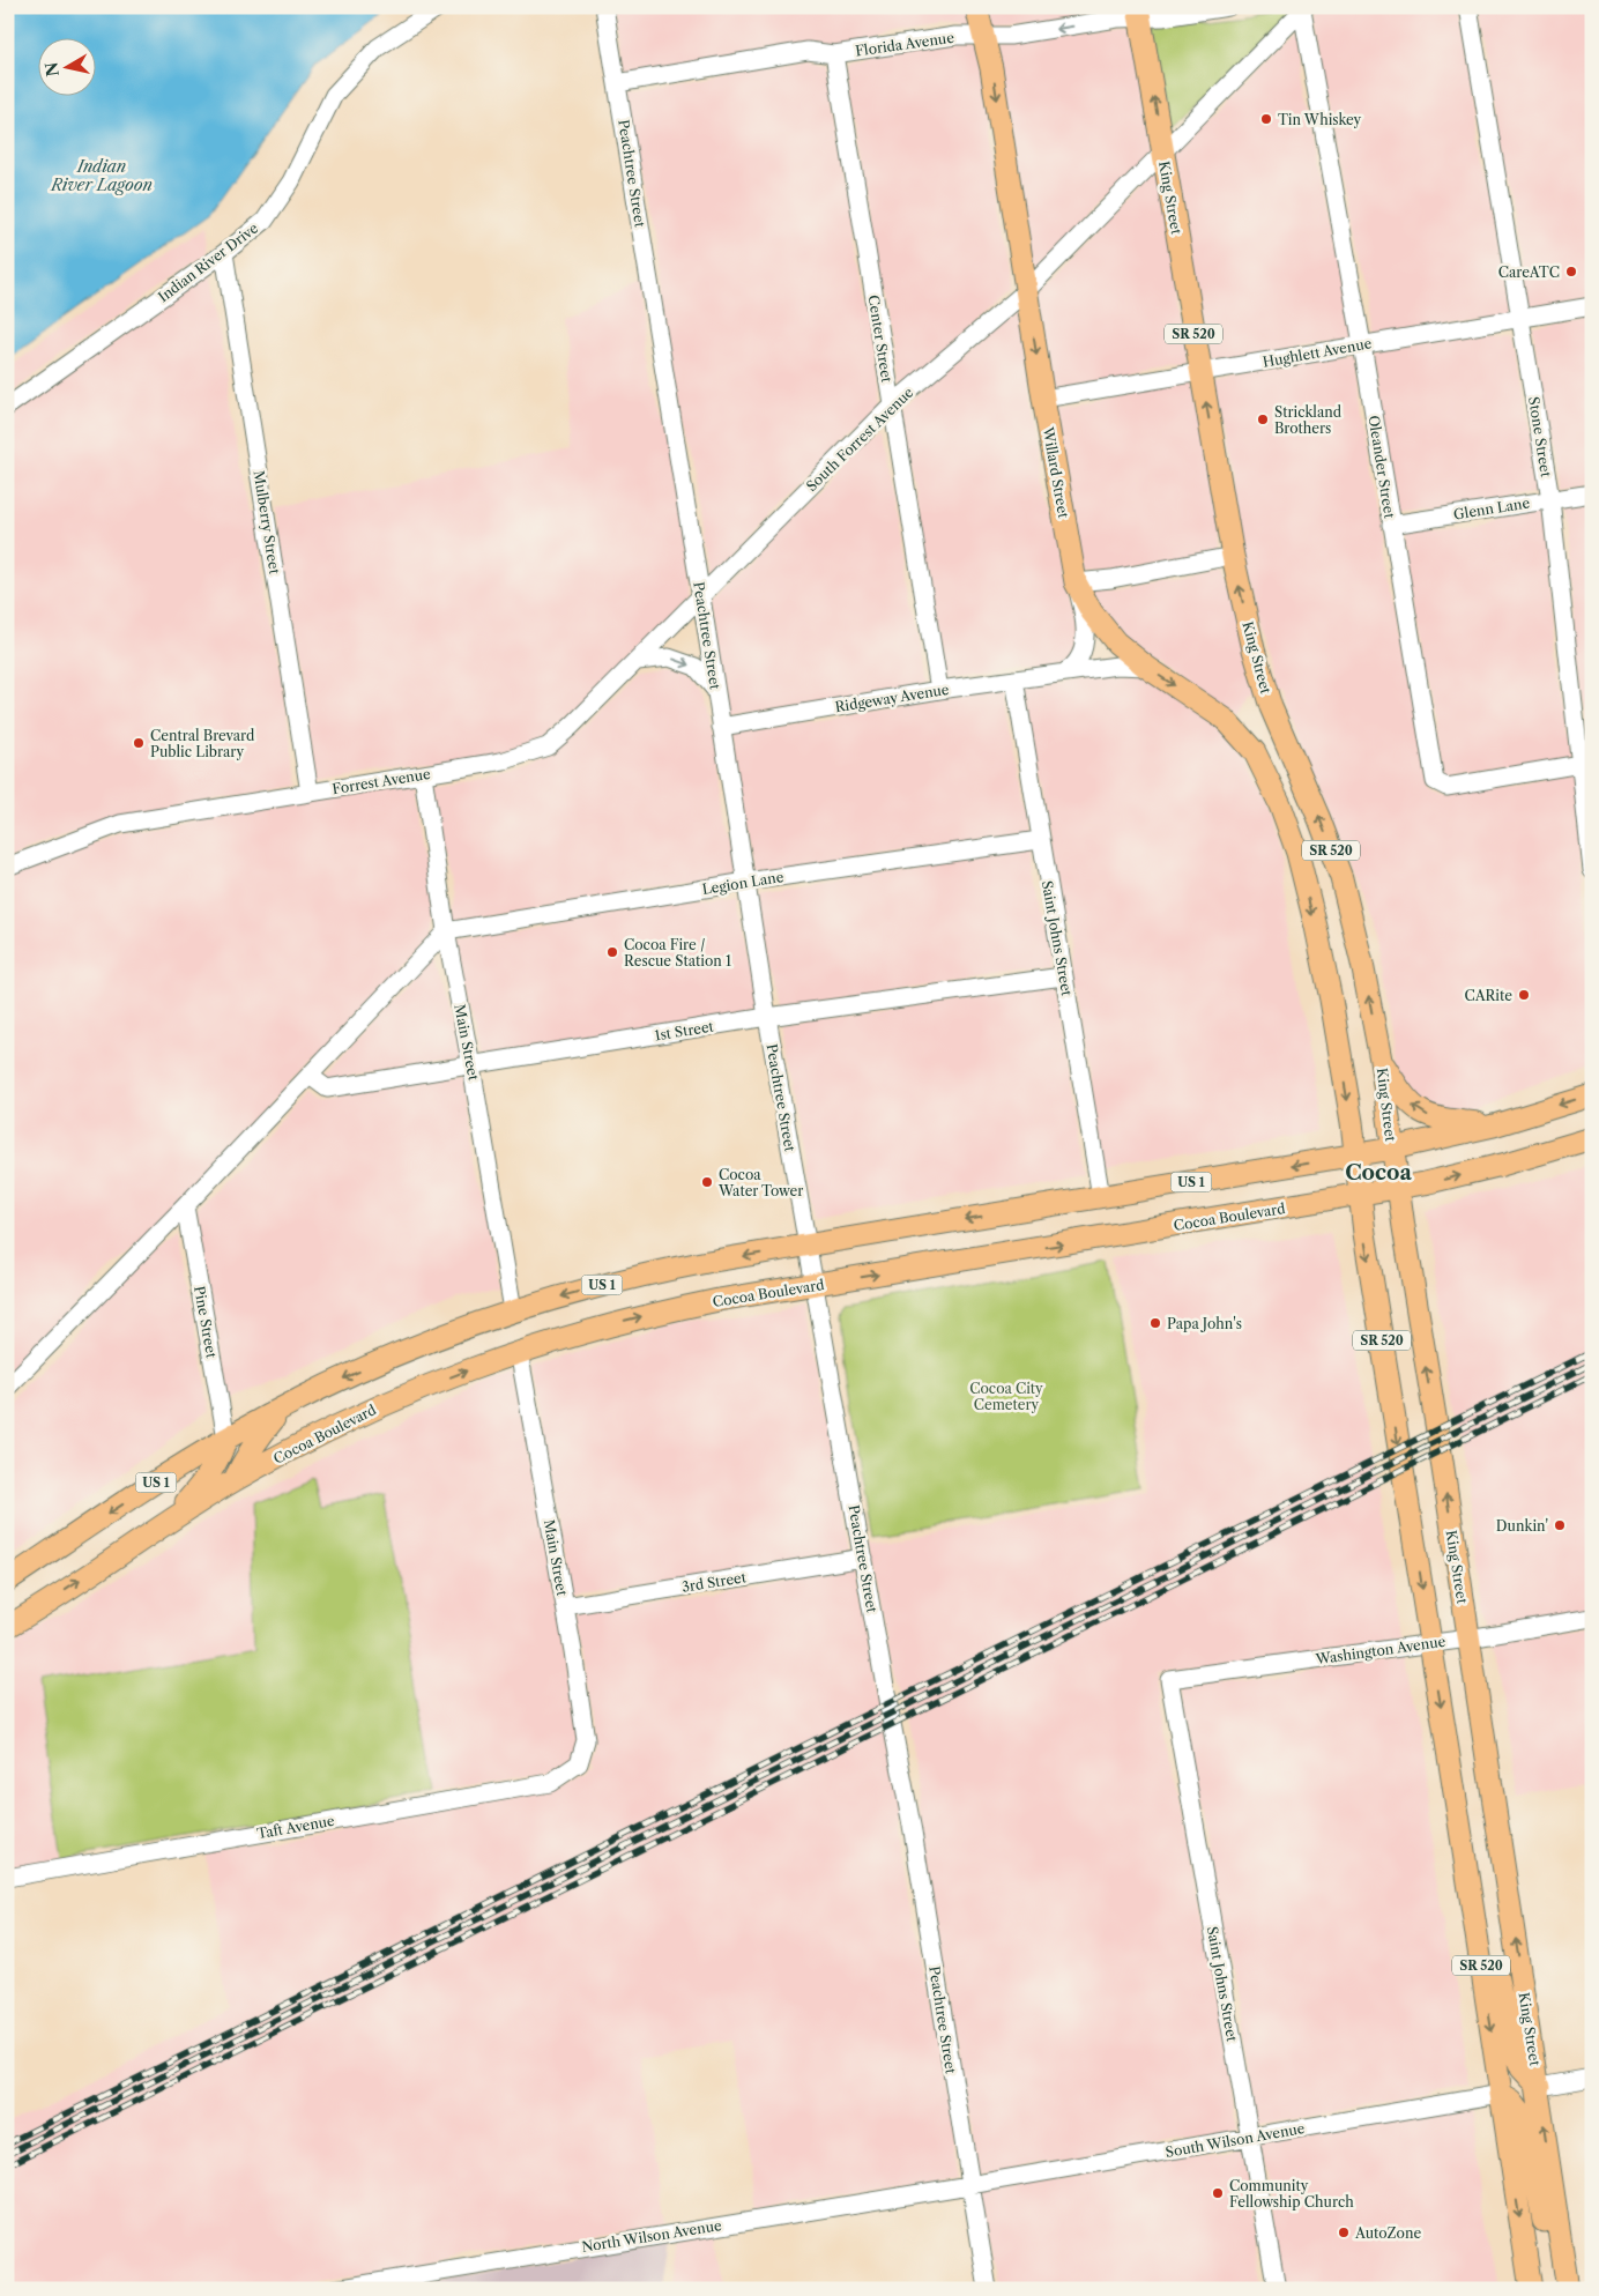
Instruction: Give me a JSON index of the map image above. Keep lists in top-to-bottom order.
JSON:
{
  "streets": {
    "main road": [
      "King Street",
      "SR 520",
      "Willard Street",
      "US 1",
      "Cocoa Boulevard"
    ],
    "street": [
      "Florida Avenue",
      "Peachtree Street",
      "Indian River Drive",
      "Center Street",
      "Hughlett Avenue",
      "Stone Street",
      "South Forrest Avenue",
      "Oleander Street",
      "Glenn Lane",
      "Mulberry Street",
      "Ridgeway Avenue",
      "Forrest Avenue",
      "Legion Lane",
      "Saint Johns Street",
      "1st Street",
      "Main Street",
      "Pine Street",
      "3rd Street",
      "Washington Avenue",
      "Taft Avenue",
      "South Wilson Avenue",
      "North Wilson Avenue"
    ]
  },
  "crossings": [
    ["Florida Avenue", "Peachtree Street"],
    ["Florida Avenue", "King Street"],
    ["Florida Avenue", "Center Street"],
    ["Florida Avenue", "Willard Street"],
    ["Peachtree Street", "South Forrest Avenue"],
    ["Peachtree Street", "Ridgeway Avenue"],
    ["Peachtree Street", "Forrest Avenue"],
    ["Peachtree Street", "Legion Lane"],
    ["Peachtree Street", "1st Street"],
    ["Peachtree Street", "US 1"],
    ["Peachtree Street", "Cocoa Boulevard"],
    ["Peachtree Street", "3rd Street"],
    ["Peachtree Street", "South Wilson Avenue"],
    ["Peachtree Street", "North Wilson Avenue"],
    ["King Street", "Hughlett Avenue"],
    ["King Street", "South Forrest Avenue"],
    ["King Street", "US 1"],
    ["King Street", "Cocoa Boulevard"],
    ["King Street", "Washington Avenue"],
    ["Indian River Drive", "Mulberry Street"],
    ["SR 520", "Willard Street"],
    ["SR 520", "US 1"],
    ["SR 520", "Cocoa Boulevard"],
    ["SR 520", "Washington Avenue"],
    ["SR 520", "South Wilson Avenue"],
    ["Center Street", "South Forrest Avenue"],
    ["Center Street", "Ridgeway Avenue"],
    ["Hughlett Avenue", "Stone Street"],
    ["Hughlett Avenue", "Oleander Street"],
    ["Hughlett Avenue", "Willard Street"],
    ["Stone Street", "Oleander Street"],
    ["Stone Street", "Glenn Lane"],
    ["South Forrest Avenue", "Oleander Street"],
    ["South Forrest Avenue", "Willard Street"],
    ["South Forrest Avenue", "Forrest Avenue"],
    ["Oleander Street", "Glenn Lane"],
    ["Willard Street", "Ridgeway Avenue"],
    ["Willard Street", "US 1"],
    ["Mulberry Street", "Forrest Avenue"],
    ["Ridgeway Avenue", "Saint Johns Street"],
    ["Forrest Avenue", "Main Street"],
    ["Legion Lane", "Saint Johns Street"],
    ["Legion Lane", "Main Street"],
    ["Saint Johns Street", "1st Street"],
    ["Saint Johns Street", "US 1"],
    ["Saint Johns Street", "Washington Avenue"],
    ["Saint Johns Street", "South Wilson Avenue"],
    ["1st Street", "Main Street"],
    ["Main Street", "US 1"],
    ["Main Street", "Cocoa Boulevard"],
    ["Main Street", "3rd Street"],
    ["Main Street", "Taft Avenue"],
    ["US 1", "Pine Street"],
    ["South Wilson Avenue", "North Wilson Avenue"]
  ],
  "one_way": ["Willard Street"],
  "districts": ["Cocoa"],
  "water": ["Indian River Lagoon"],
  "parks": ["Cocoa City Cemetery"],
  "places": [
    "Tin Whiskey",
    "CareATC",
    "Strickland Brothers",
    "Central Brevard Public Library",
    "Cocoa Fire / Rescue Station 1",
    "CARite",
    "Cocoa Water Tower",
    "Papa John's",
    "Dunkin'",
    "Community Fellowship Church",
    "AutoZone"
  ],
  "north": "left"
}
